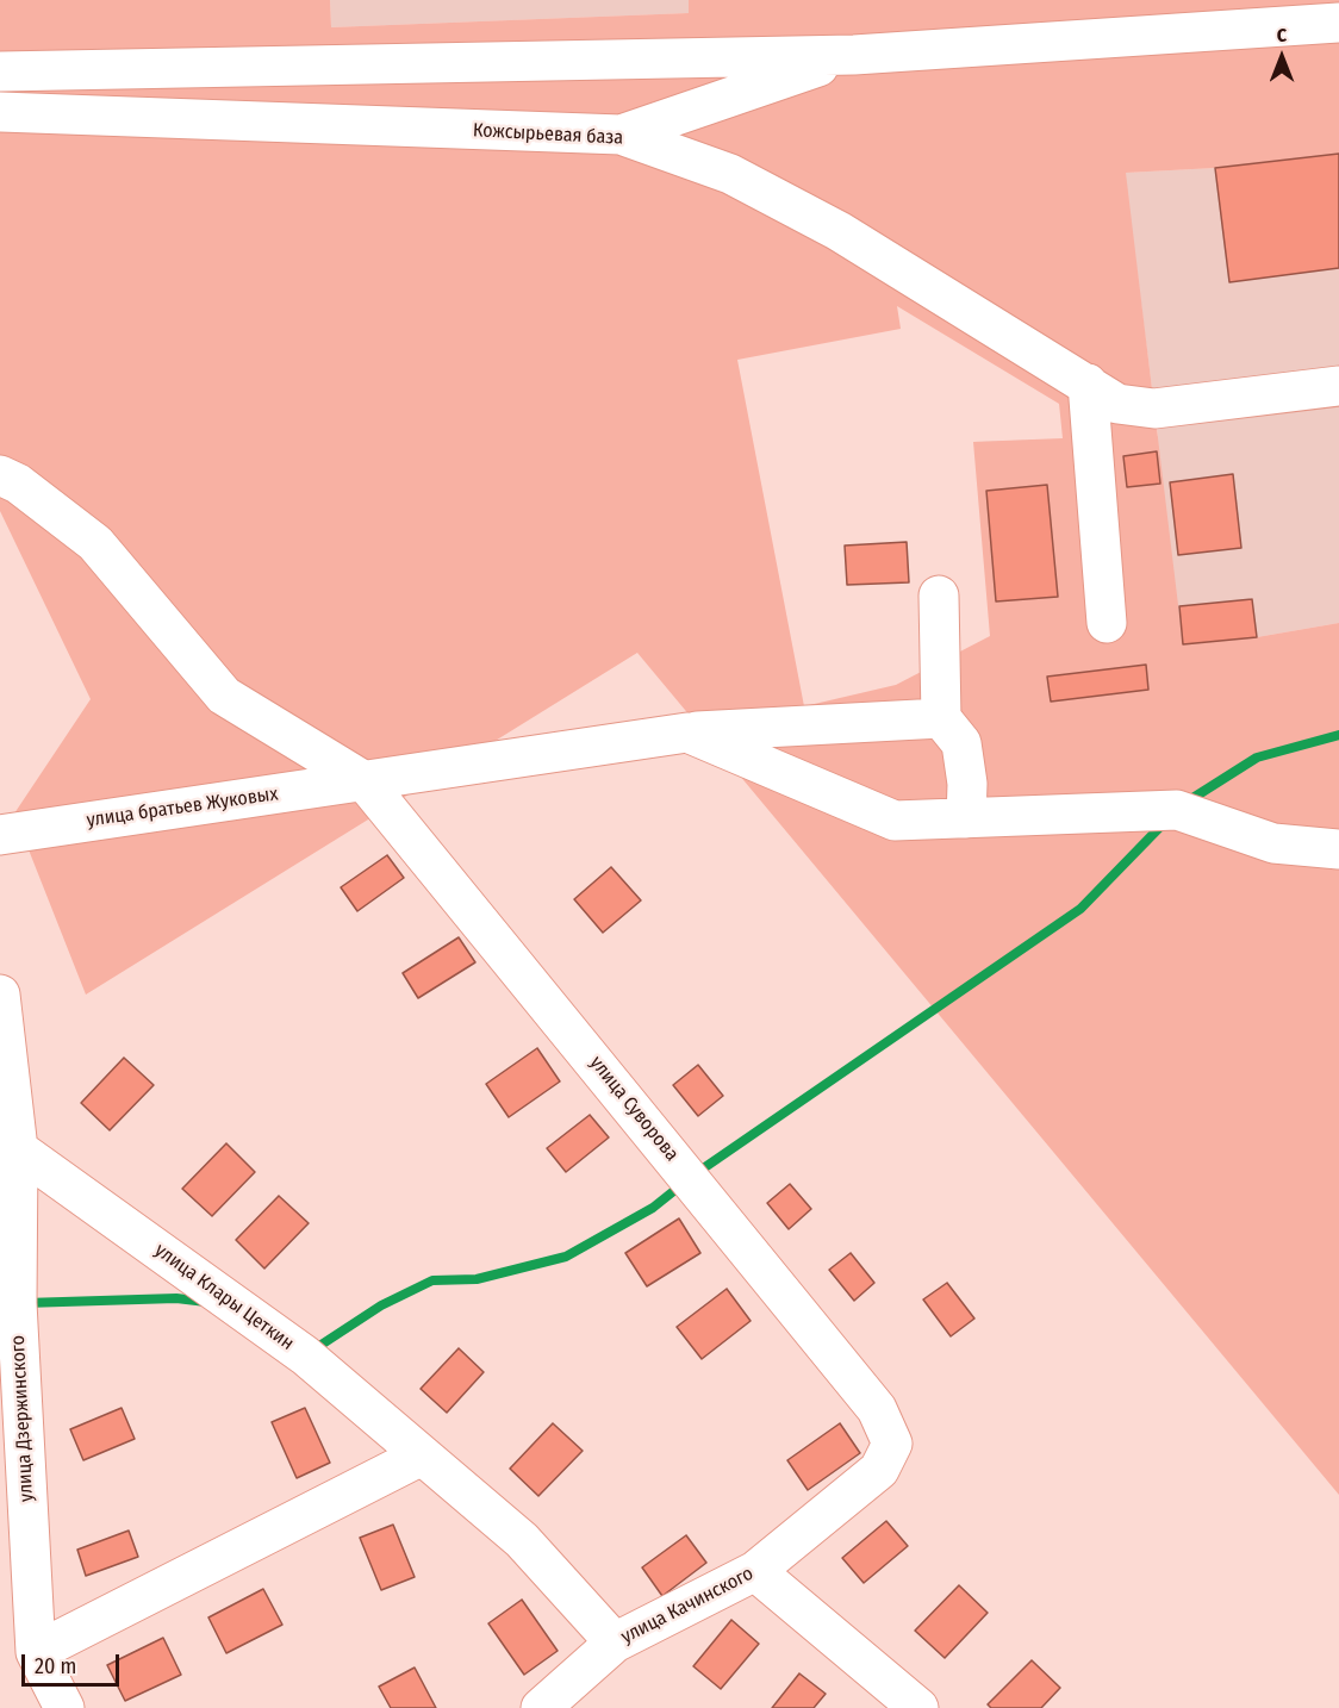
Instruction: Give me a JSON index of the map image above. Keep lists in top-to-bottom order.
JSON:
{
  "streets": {
    "street": [
      "Кожсырьевая база",
      "улица братьев Жуковых",
      "улица Суворова",
      "улица Клары Цеткин",
      "улица Дзержинского",
      "улица Качинского"
    ]
  },
  "crossings": [
    ["улица братьев Жуковых", "улица Суворова"],
    ["улица Суворова", "улица Качинского"],
    ["улица Клары Цеткин", "улица Дзержинского"],
    ["улица Клары Цеткин", "улица Качинского"]
  ],
  "scale_bar": "20 m",
  "north": "top"
}
